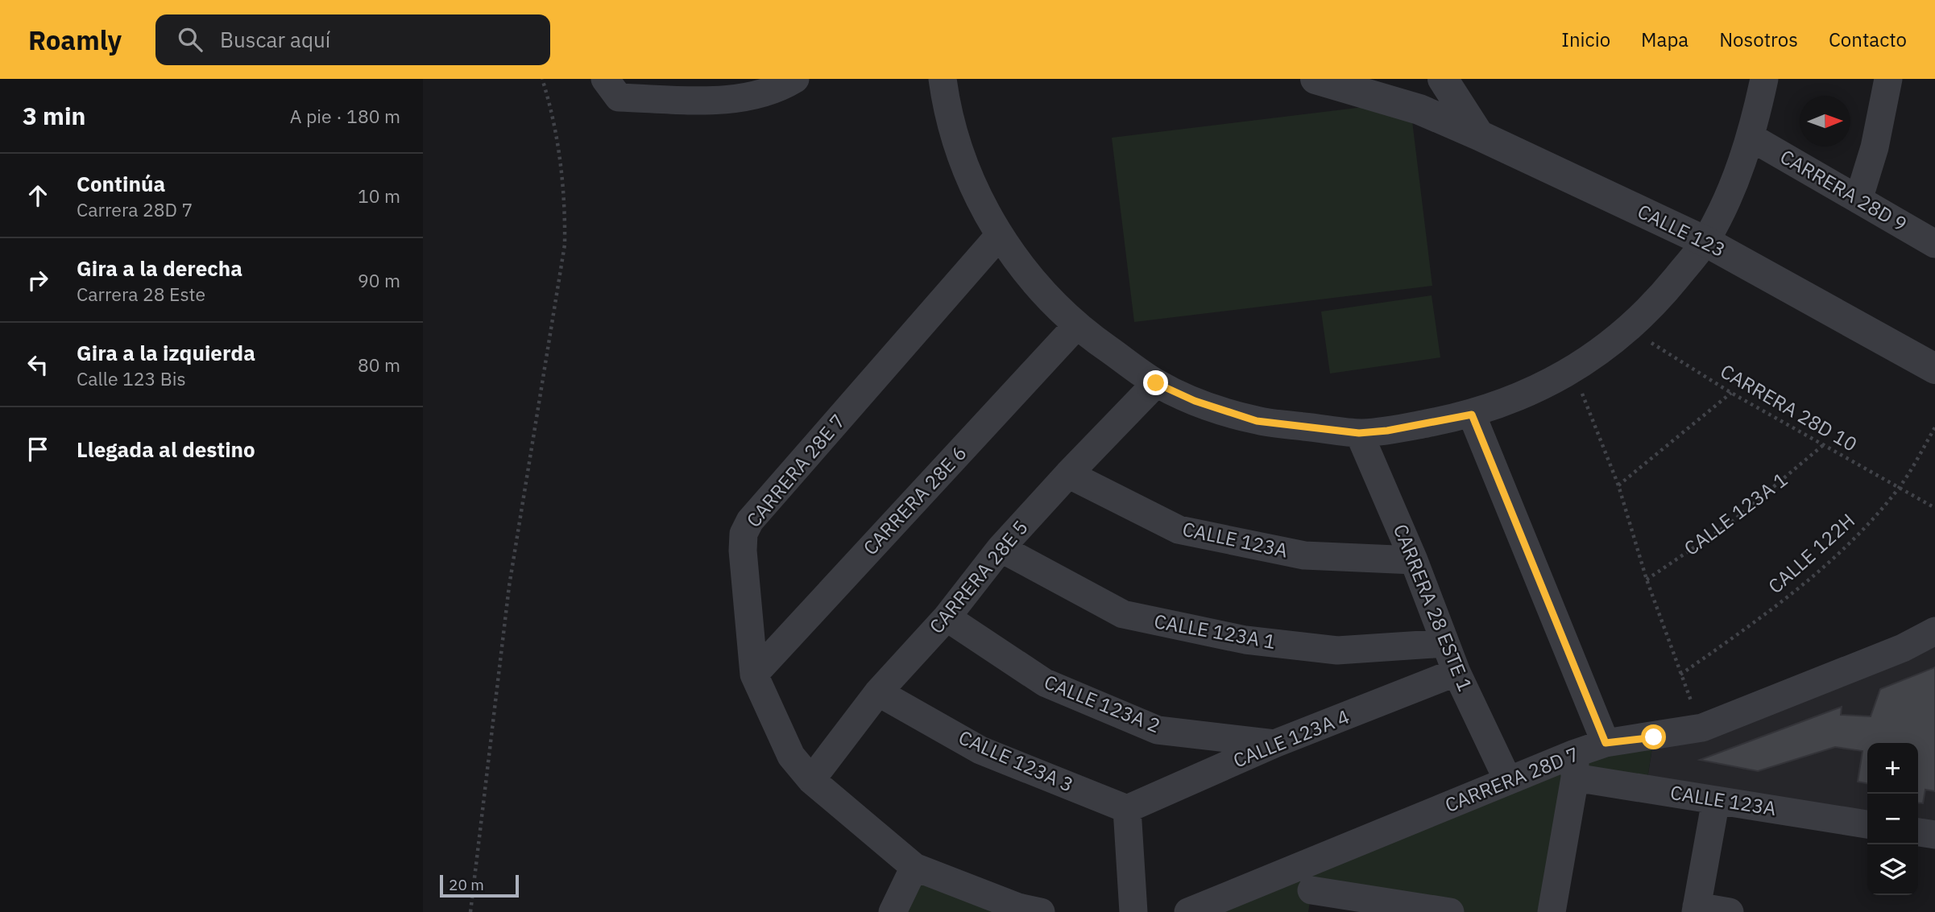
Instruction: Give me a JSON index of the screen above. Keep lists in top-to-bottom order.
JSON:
{
  "streets": {
    "street": [
      "CARRERA 28D 9",
      "CALLE 123",
      "CARRERA 28E 7",
      "CARRERA 28E 6",
      "CALLE 123A 1",
      "CALLE 123A",
      "CARRERA 28E 5",
      "CARRERA 28 ESTE 1",
      "CALLE 123A 2",
      "CALLE 123A 4",
      "CALLE 123A 3",
      "CARRERA 28D 7"
    ],
    "path": ["CARRERA 28D 10", "CALLE 122H"]
  },
  "crossings": [
    ["CARRERA 28D 10", "CALLE 123A 1"],
    ["CARRERA 28D 10", "CALLE 122H"],
    ["CARRERA 28E 7", "CARRERA 28E 6"],
    ["CARRERA 28E 7", "CARRERA 28E 5"],
    ["CALLE 123A 1", "CARRERA 28E 5"],
    ["CALLE 123A 1", "CARRERA 28 ESTE 1"],
    ["CALLE 123A", "CARRERA 28E 5"],
    ["CALLE 123A", "CARRERA 28 ESTE 1"],
    ["CALLE 123A", "CARRERA 28D 7"],
    ["CARRERA 28E 5", "CALLE 123A 2"],
    ["CARRERA 28E 5", "CALLE 123A 3"],
    ["CARRERA 28 ESTE 1", "CALLE 123A 4"],
    ["CARRERA 28 ESTE 1", "CARRERA 28D 7"],
    ["CALLE 123A 2", "CALLE 123A 4"],
    ["CALLE 123A 4", "CALLE 123A 3"]
  ],
  "scale_bar": "20 m",
  "north": "right",
  "page": {
    "header": "Roamly",
    "search": "Buscar aquí",
    "nav": [
      "Inicio",
      "Mapa",
      "Nosotros",
      "Contacto"
    ],
    "heading": ["3 min", "A pie · 180 m"],
    "list": [
      ["Continúa", "Carrera 28D 7", "10 m"],
      ["Gira a la derecha", "Carrera 28 Este", "90 m"],
      ["Gira a la izquierda", "Calle 123 Bis", "80 m"],
      "Llegada al destino"
    ],
    "map_buttons": ["+", "−"],
    "scale": "20 m"
  }
}
